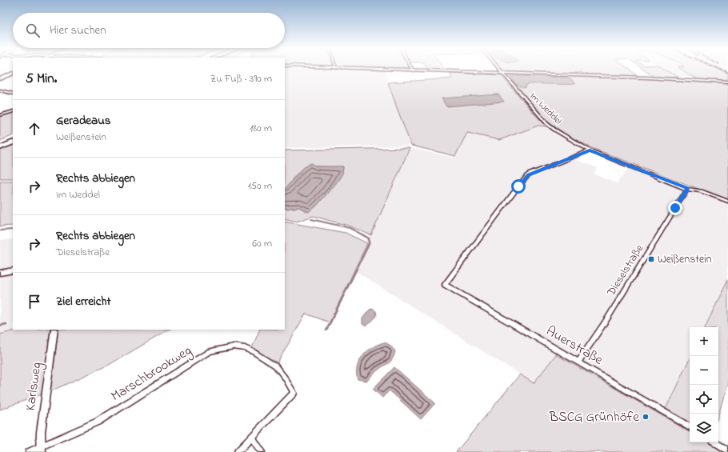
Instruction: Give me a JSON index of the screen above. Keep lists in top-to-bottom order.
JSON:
{
  "streets": {
    "street": [
      "Im Weddel",
      "Dieselstraße",
      "Auerstraße",
      "Marschbrookweg",
      "Karlsweg"
    ]
  },
  "crossings": [
    ["Im Weddel", "Dieselstraße"],
    ["Im Weddel", "Auerstraße"],
    ["Dieselstraße", "Auerstraße"],
    ["Marschbrookweg", "Karlsweg"]
  ],
  "places": {
    "transit": ["Weißenstein"],
    "other": ["BSCG Grünhöfe"]
  },
  "page": {
    "search": "Hier suchen",
    "heading": ["5 Min.", "Zu Fuß · 390 m"],
    "list": [
      ["Geradeaus", "Weißenstein", "180 m"],
      ["Rechts abbiegen", "Im Weddel", "150 m"],
      ["Rechts abbiegen", "Dieselstraße", "60 m"],
      "Ziel erreicht"
    ],
    "map_buttons": ["+", "−"]
  }
}
